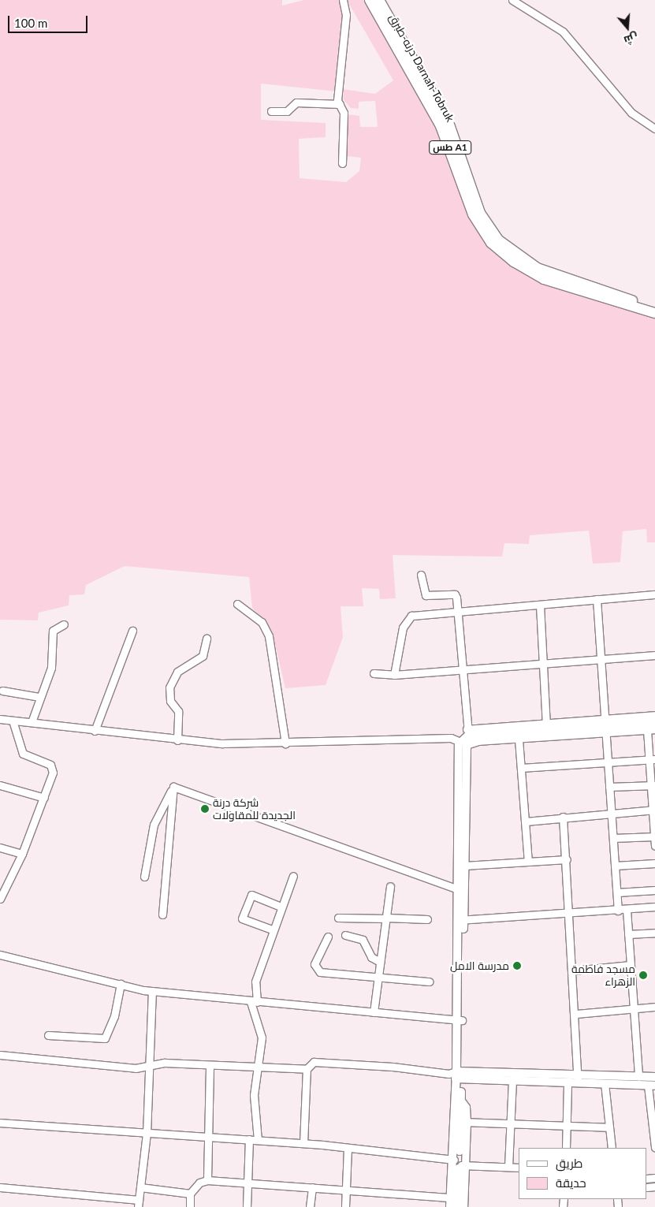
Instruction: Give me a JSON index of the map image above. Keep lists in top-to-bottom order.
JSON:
{
  "streets": {
    "highway": ["درنه-طبرق Darnah-Tobruk", "طس A1"]
  },
  "places": ["شركة درنة الجديدة للمقاولات", "مدرسة الامل", "مسجد فاطمة الزهراء"],
  "legend": ["طريق", "حديقة"],
  "scale_bar": "100 m",
  "north": "bottom"
}
